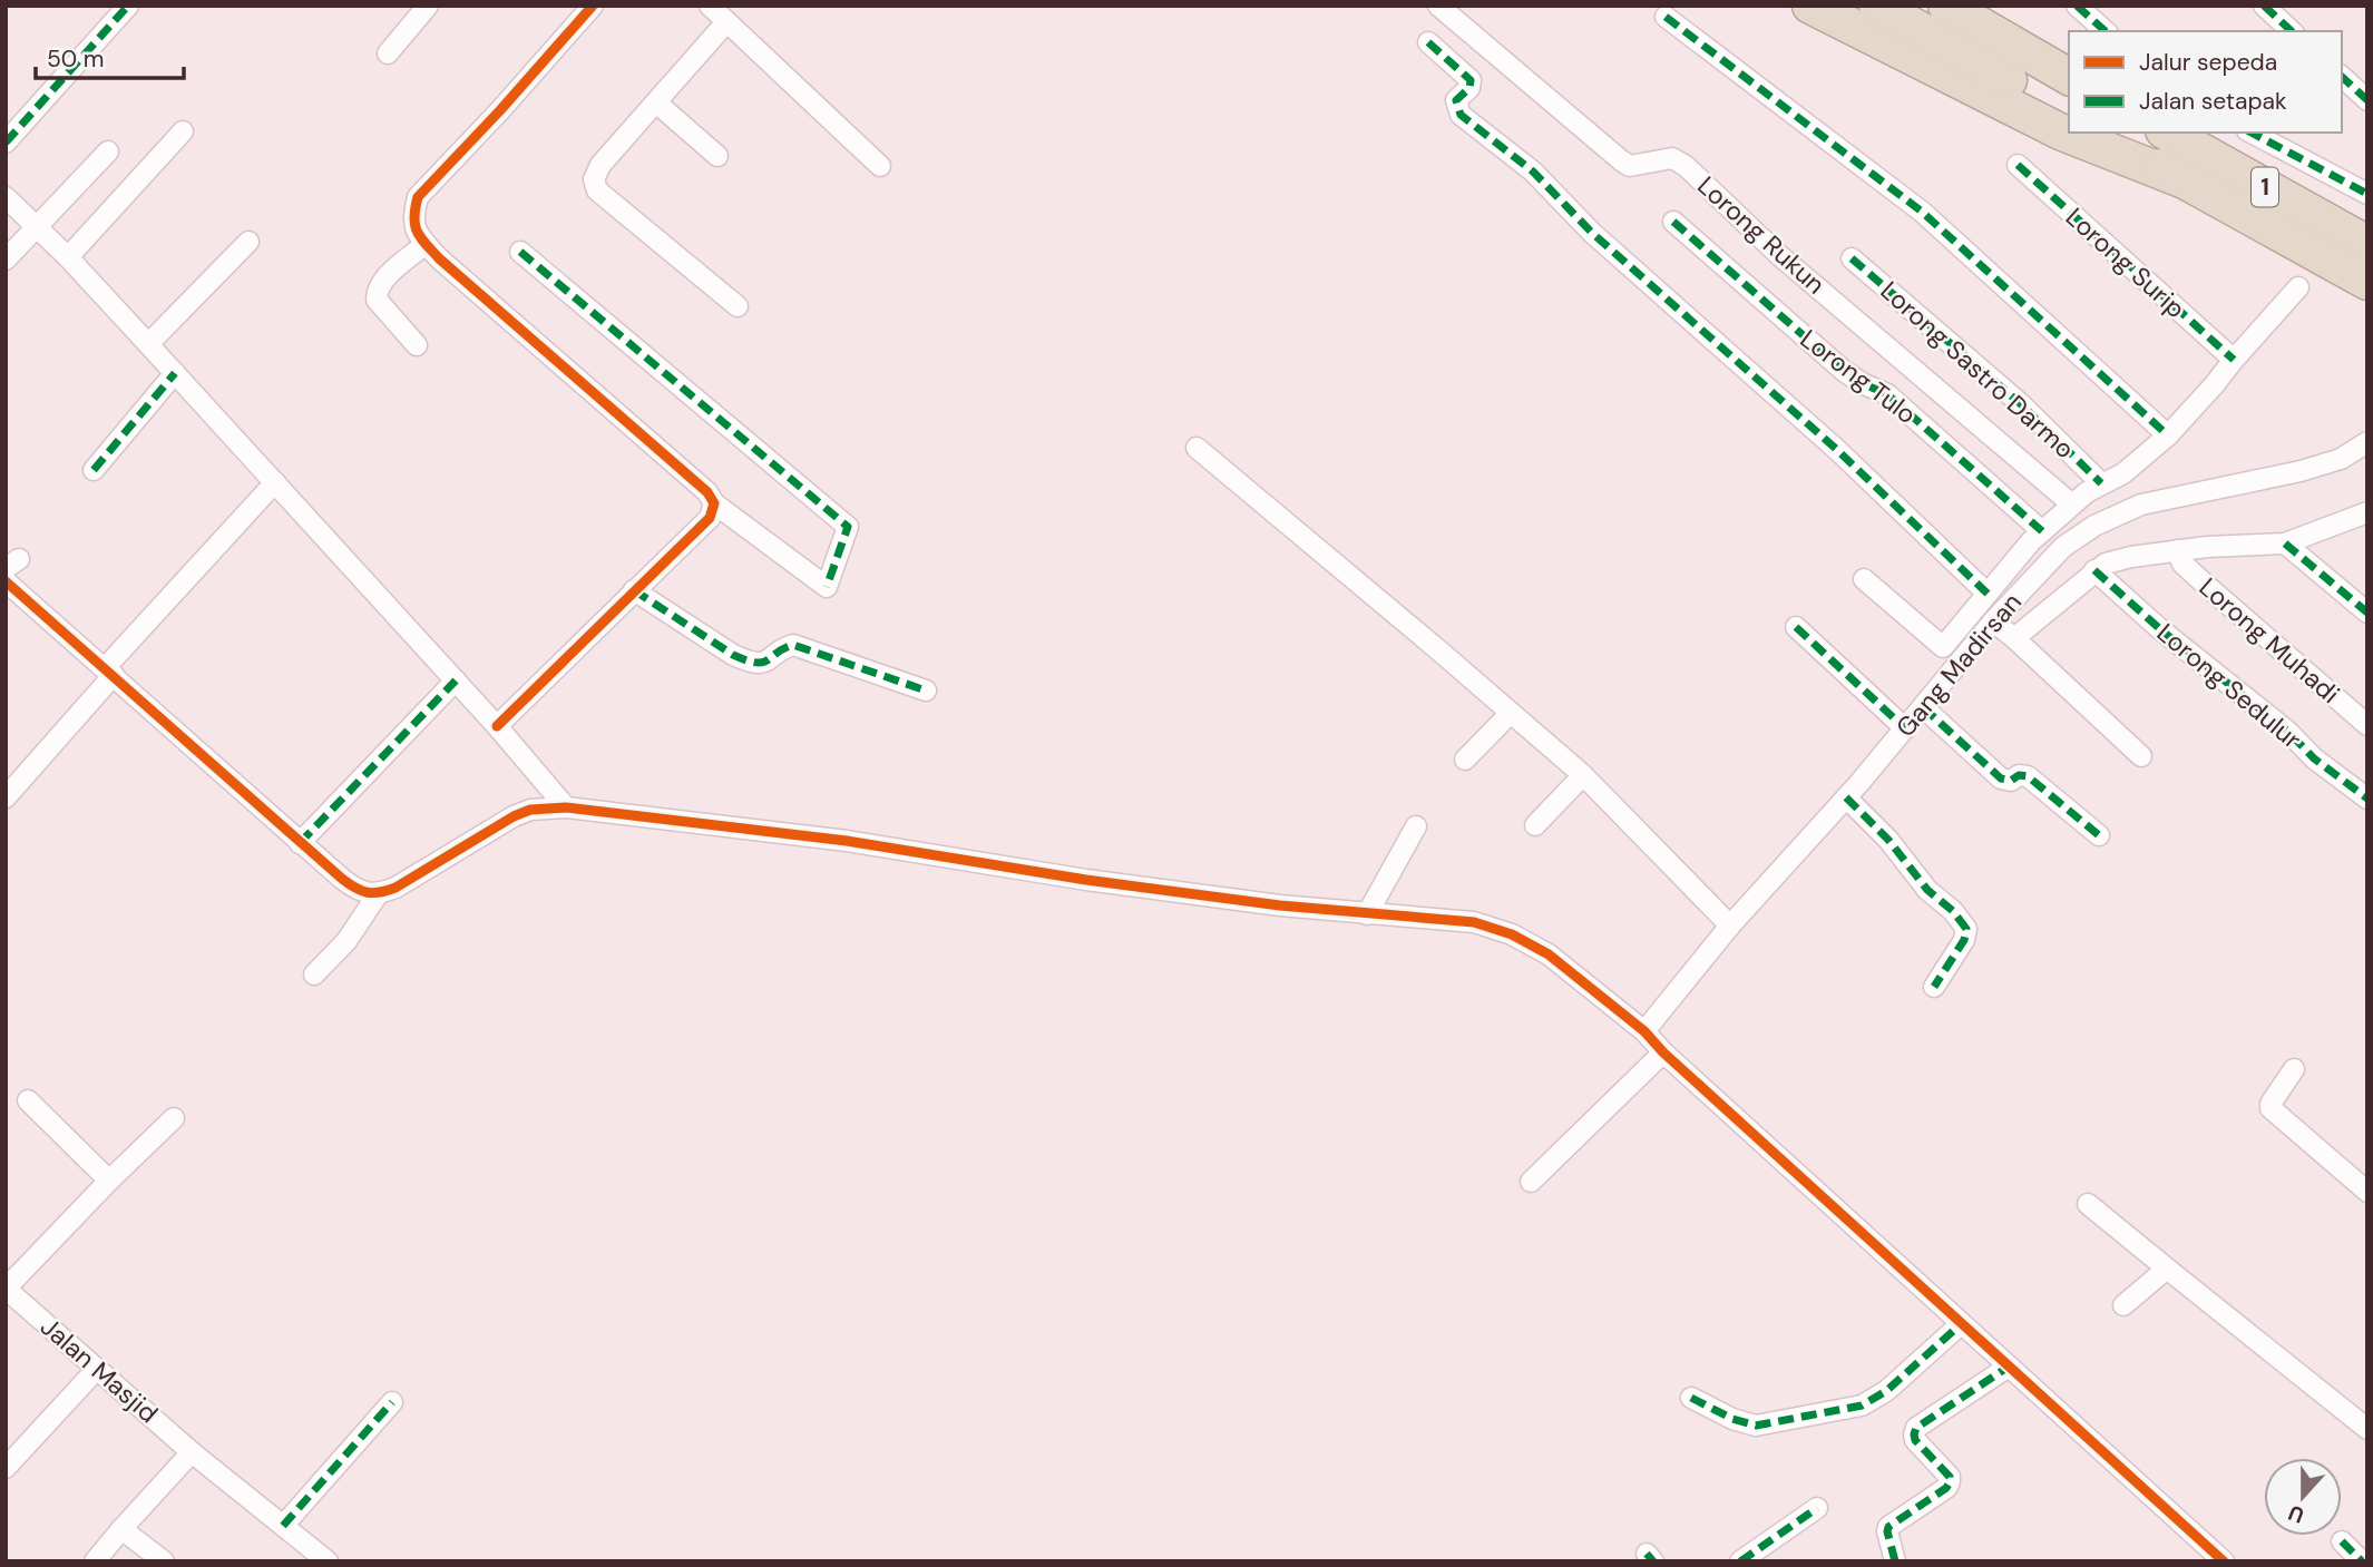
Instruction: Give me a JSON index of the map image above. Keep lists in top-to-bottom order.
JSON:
{
  "streets": {
    "highway": ["1"],
    "street": [
      "Lorong Rukun",
      "Lorong Surip",
      "Lorong Sastro Darmo",
      "Lorong Tulo",
      "Lorong Muhadi",
      "Gang Madirsan",
      "Lorong Sedulur",
      "Jalan Masjid"
    ]
  },
  "legend": ["Jalur sepeda", "Jalan setapak"],
  "scale_bar": "50 m",
  "north": "bottom"
}
